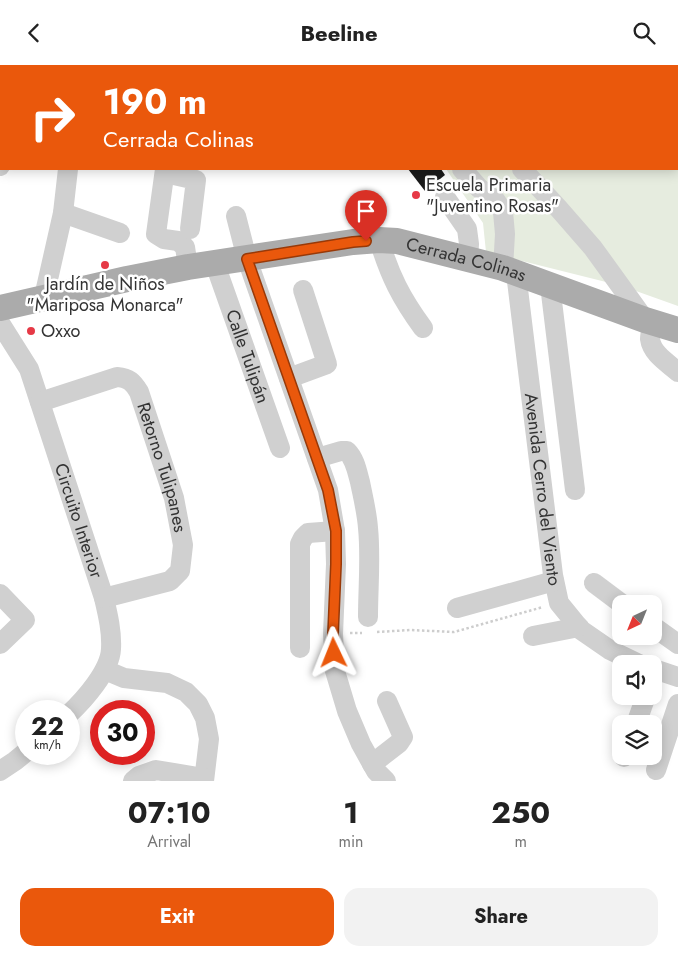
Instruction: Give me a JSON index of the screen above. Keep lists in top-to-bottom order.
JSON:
{
  "streets": {
    "main road": ["Cerrada Colinas"],
    "street": [
      "Calle Tulipán",
      "Retorno Tulipanes",
      "Avenida Cerro del Viento",
      "Circuito Interior"
    ]
  },
  "crossings": [
    ["Cerrada Colinas", "Calle Tulipán"],
    ["Cerrada Colinas", "Avenida Cerro del Viento"],
    ["Retorno Tulipanes", "Circuito Interior"]
  ],
  "places": ["Escuela Primaria \"Juventino Rosas\"", "Jardín de Niños \"Mariposa Monarca\"", "Oxxo"],
  "north": "bottom left",
  "page": {
    "header": "Beeline",
    "turn": ["190 m", "Cerrada Colinas"],
    "speed": "22 km/h",
    "limit": "30",
    "eta": [
      "07:10",
      "Arrival",
      "1",
      "min",
      "250",
      "m"
    ],
    "buttons": ["Exit", "Share"]
  }
}
